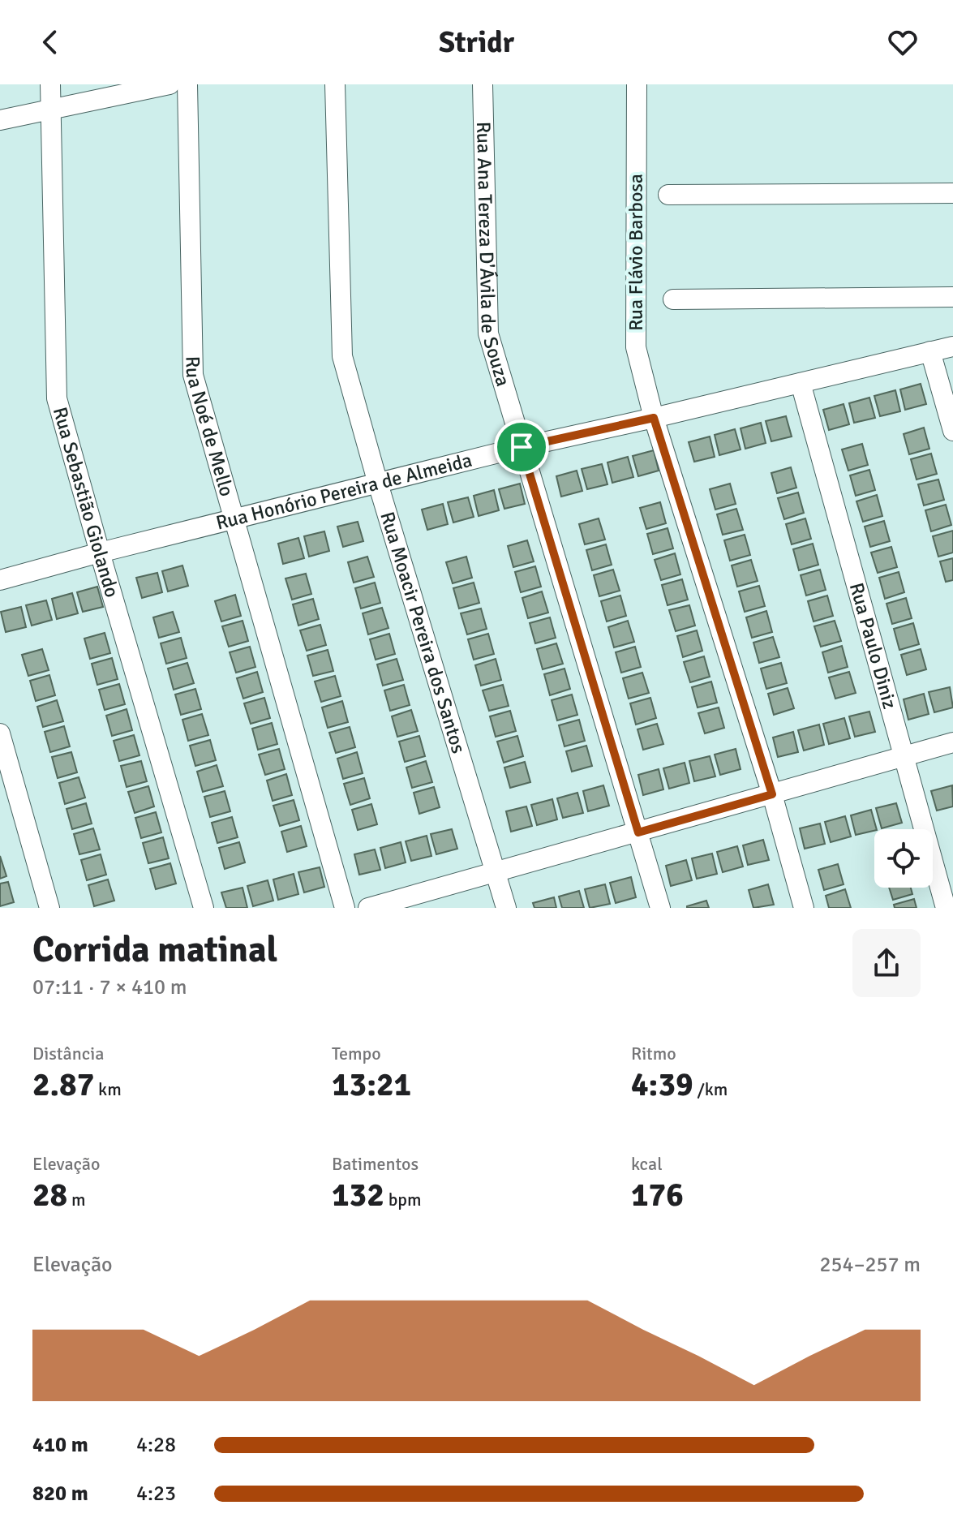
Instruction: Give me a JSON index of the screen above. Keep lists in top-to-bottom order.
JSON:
{
  "streets": {
    "street": [
      "Rua Flávio Barbosa",
      "Rua Ana Tereza D'Ávila de Souza",
      "Rua Noé de Mello",
      "Rua Honório Pereira de Almeida",
      "Rua Sebastião Giolando",
      "Rua Moacir Pereira dos Santos",
      "Rua Paulo Diniz"
    ]
  },
  "crossings": [
    ["Rua Flávio Barbosa", "Rua Honório Pereira de Almeida"],
    ["Rua Ana Tereza D'Ávila de Souza", "Rua Honório Pereira de Almeida"],
    ["Rua Noé de Mello", "Rua Honório Pereira de Almeida"],
    ["Rua Honório Pereira de Almeida", "Rua Sebastião Giolando"],
    ["Rua Honório Pereira de Almeida", "Rua Moacir Pereira dos Santos"],
    ["Rua Honório Pereira de Almeida", "Rua Paulo Diniz"]
  ],
  "page": {
    "header": "Stridr",
    "heading": ["Corrida matinal", "07:11 · 7 × 410 m"],
    "stats": [
      ["Distância", "2.87 km"],
      ["Tempo", "13:21"],
      ["Ritmo", "4:39 /km"],
      ["Elevação", "28 m"],
      ["Batimentos", "132 bpm"],
      ["kcal", "176"]
    ],
    "chart": ["Elevação", "254–257 m"],
    "list": [
      {
        "name": "410 m",
        "note": "4:28"
      },
      {
        "name": "820 m",
        "note": "4:23"
      }
    ]
  }
}
